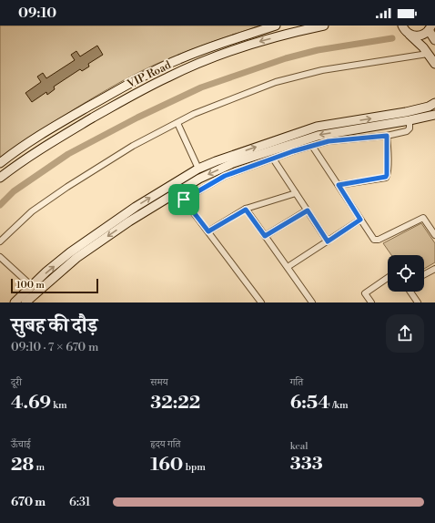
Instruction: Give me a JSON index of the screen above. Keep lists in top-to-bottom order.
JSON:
{
  "streets": {
    "street": ["VIP Road"]
  },
  "scale_bar": "100 m",
  "page": {
    "status": "09:10",
    "scale": "100 m",
    "heading": ["सुबह की दौड़", "09:10 · 7 × 670 m"],
    "stats": [
      ["दूरी", "4.69 km"],
      ["समय", "32:22"],
      ["गति", "6:54 /km"],
      ["ऊँचाई", "28 m"],
      ["हृदय गति", "160 bpm"],
      ["kcal", "333"]
    ],
    "list": [
      {
        "name": "670 m",
        "note": "6:31"
      }
    ]
  }
}
